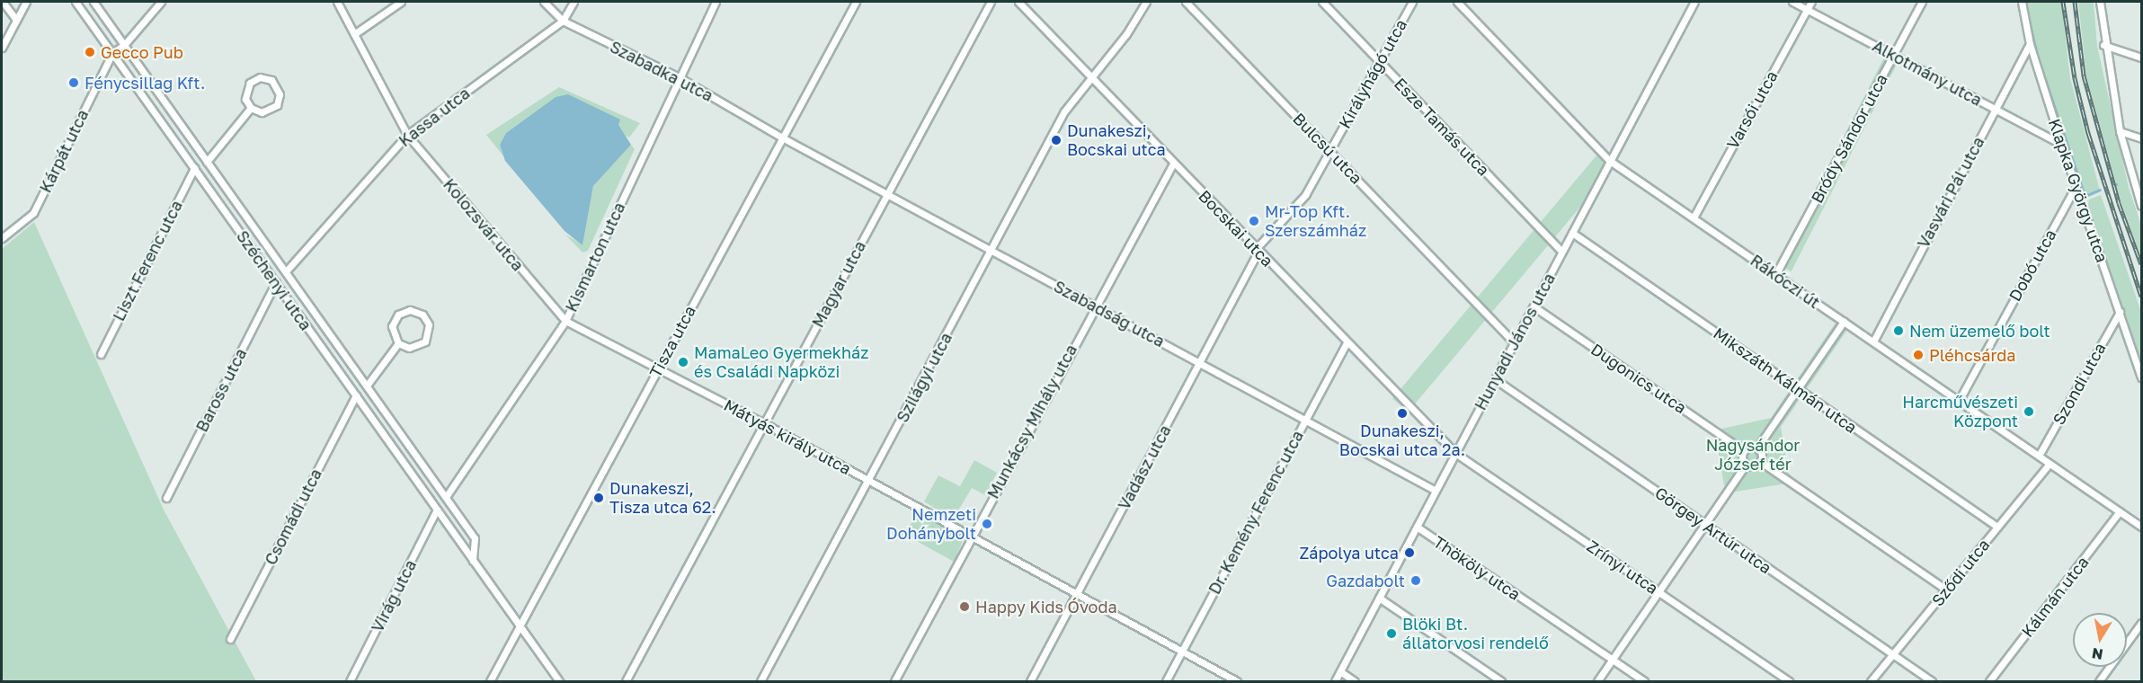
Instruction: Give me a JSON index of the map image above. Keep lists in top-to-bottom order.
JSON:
{
  "streets": {
    "street": [
      "Szabadka utca",
      "Alkotmány utca",
      "Királyhágó utca",
      "Varsói utca",
      "Kassa utca",
      "Esze Tamás utca",
      "Bródy Sándor utca",
      "Bulcsú utca",
      "Kárpát utca",
      "Klapka György utca",
      "Vasvári Pál utca",
      "Kolozsvár utca",
      "Bocskai utca",
      "Kismarton utca",
      "Liszt Ferenc utca",
      "Dobó utca",
      "Széchenyi utca",
      "Rákóczi út",
      "Magyar utca",
      "Szabadság utca",
      "Tisza utca",
      "Hunyadi János utca",
      "Szilágyi utca",
      "Dugonics utca",
      "Mikszáth Kálmán utca",
      "Szondi utca",
      "Baross utca",
      "Munkácsy Mihály utca",
      "Mátyás király utca",
      "Vadász utca",
      "Dr. Kemény Ferenc utca",
      "Csomádi utca",
      "Görgey Artúr utca",
      "Zrínyi utca",
      "Thököly utca",
      "Sződi utca",
      "Virág utca",
      "Kálmán utca"
    ]
  },
  "crossings": [
    ["Szabadka utca", "Kassa utca"],
    ["Szabadka utca", "Kismarton utca"],
    ["Szabadka utca", "Szabadság utca"],
    ["Szabadka utca", "Tisza utca"],
    ["Alkotmány utca", "Varsói utca"],
    ["Alkotmány utca", "Bródy Sándor utca"],
    ["Alkotmány utca", "Klapka György utca"],
    ["Alkotmány utca", "Vasvári Pál utca"],
    ["Királyhágó utca", "Esze Tamás utca"],
    ["Királyhágó utca", "Bulcsú utca"],
    ["Királyhágó utca", "Bocskai utca"],
    ["Királyhágó utca", "Vadász utca"],
    ["Varsói utca", "Rákóczi út"],
    ["Kassa utca", "Kolozsvár utca"],
    ["Kassa utca", "Széchenyi utca"],
    ["Esze Tamás utca", "Hunyadi János utca"],
    ["Bródy Sándor utca", "Rákóczi út"],
    ["Bulcsú utca", "Hunyadi János utca"],
    ["Kárpát utca", "Széchenyi utca"],
    ["Klapka György utca", "Vasvári Pál utca"],
    ["Klapka György utca", "Dobó utca"],
    ["Klapka György utca", "Szondi utca"],
    ["Vasvári Pál utca", "Rákóczi út"],
    ["Kolozsvár utca", "Kismarton utca"],
    ["Kolozsvár utca", "Tisza utca"],
    ["Kolozsvár utca", "Mátyás király utca"],
    ["Bocskai utca", "Hunyadi János utca"],
    ["Bocskai utca", "Szilágyi utca"],
    ["Bocskai utca", "Munkácsy Mihály utca"],
    ["Bocskai utca", "Vadász utca"],
    ["Bocskai utca", "Dr. Kemény Ferenc utca"],
    ["Bocskai utca", "Zrínyi utca"],
    ["Kismarton utca", "Széchenyi utca"],
    ["Liszt Ferenc utca", "Széchenyi utca"],
    ["Dobó utca", "Rákóczi út"],
    ["Széchenyi utca", "Tisza utca"],
    ["Széchenyi utca", "Baross utca"],
    ["Széchenyi utca", "Csomádi utca"],
    ["Széchenyi utca", "Virág utca"],
    ["Rákóczi út", "Hunyadi János utca"],
    ["Rákóczi út", "Szondi utca"],
    ["Rákóczi út", "Sződi utca"],
    ["Rákóczi út", "Kálmán utca"],
    ["Magyar utca", "Szabadság utca"],
    ["Magyar utca", "Mátyás király utca"],
    ["Szabadság utca", "Tisza utca"],
    ["Szabadság utca", "Hunyadi János utca"],
    ["Szabadság utca", "Szilágyi utca"],
    ["Szabadság utca", "Munkácsy Mihály utca"],
    ["Szabadság utca", "Vadász utca"],
    ["Szabadság utca", "Dr. Kemény Ferenc utca"],
    ["Tisza utca", "Mátyás király utca"],
    ["Hunyadi János utca", "Dugonics utca"],
    ["Hunyadi János utca", "Mikszáth Kálmán utca"],
    ["Hunyadi János utca", "Görgey Artúr utca"],
    ["Hunyadi János utca", "Zrínyi utca"],
    ["Hunyadi János utca", "Thököly utca"],
    ["Szilágyi utca", "Mátyás király utca"],
    ["Mikszáth Kálmán utca", "Sződi utca"],
    ["Munkácsy Mihály utca", "Mátyás király utca"],
    ["Mátyás király utca", "Vadász utca"],
    ["Görgey Artúr utca", "Sződi utca"]
  ],
  "parks": ["Nagysándor József tér"],
  "places": [
    "Gecco Pub",
    "Fénycsillag Kft.",
    "Dunakeszi, Bocskai utca",
    "Mr-Top Kft. Szerszámház",
    "Nem üzemelő bolt",
    "Pléhcsárda",
    "MamaLeo Gyermekház és Családi Napközi",
    "Harcművészeti Központ",
    "Dunakeszi, Bocskai utca 2a.",
    "Dunakeszi, Tisza utca 62.",
    "Nemzeti Dohánybolt",
    "Zápolya utca",
    "Gazdabolt",
    "Happy Kids Óvoda",
    "Blöki Bt. állatorvosi rendelő"
  ],
  "north": "bottom"
}
